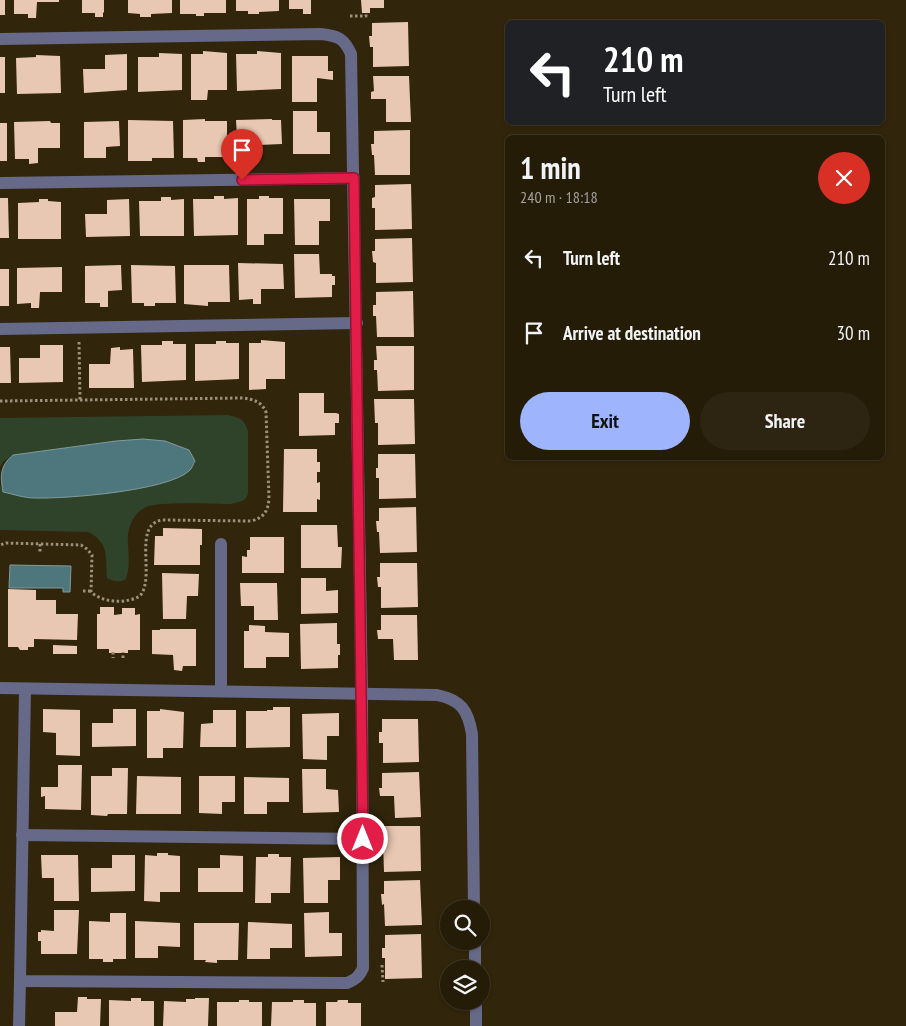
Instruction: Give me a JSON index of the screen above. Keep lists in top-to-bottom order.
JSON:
{
  "page": {
    "turn": ["210 m", "Turn left"],
    "heading": ["1 min", "240 m · 18:18"],
    "list": [
      {
        "name": "Turn left",
        "value": "210 m"
      },
      {
        "name": "Arrive at destination",
        "value": "30 m"
      }
    ],
    "buttons": ["Exit", "Share"]
  }
}
